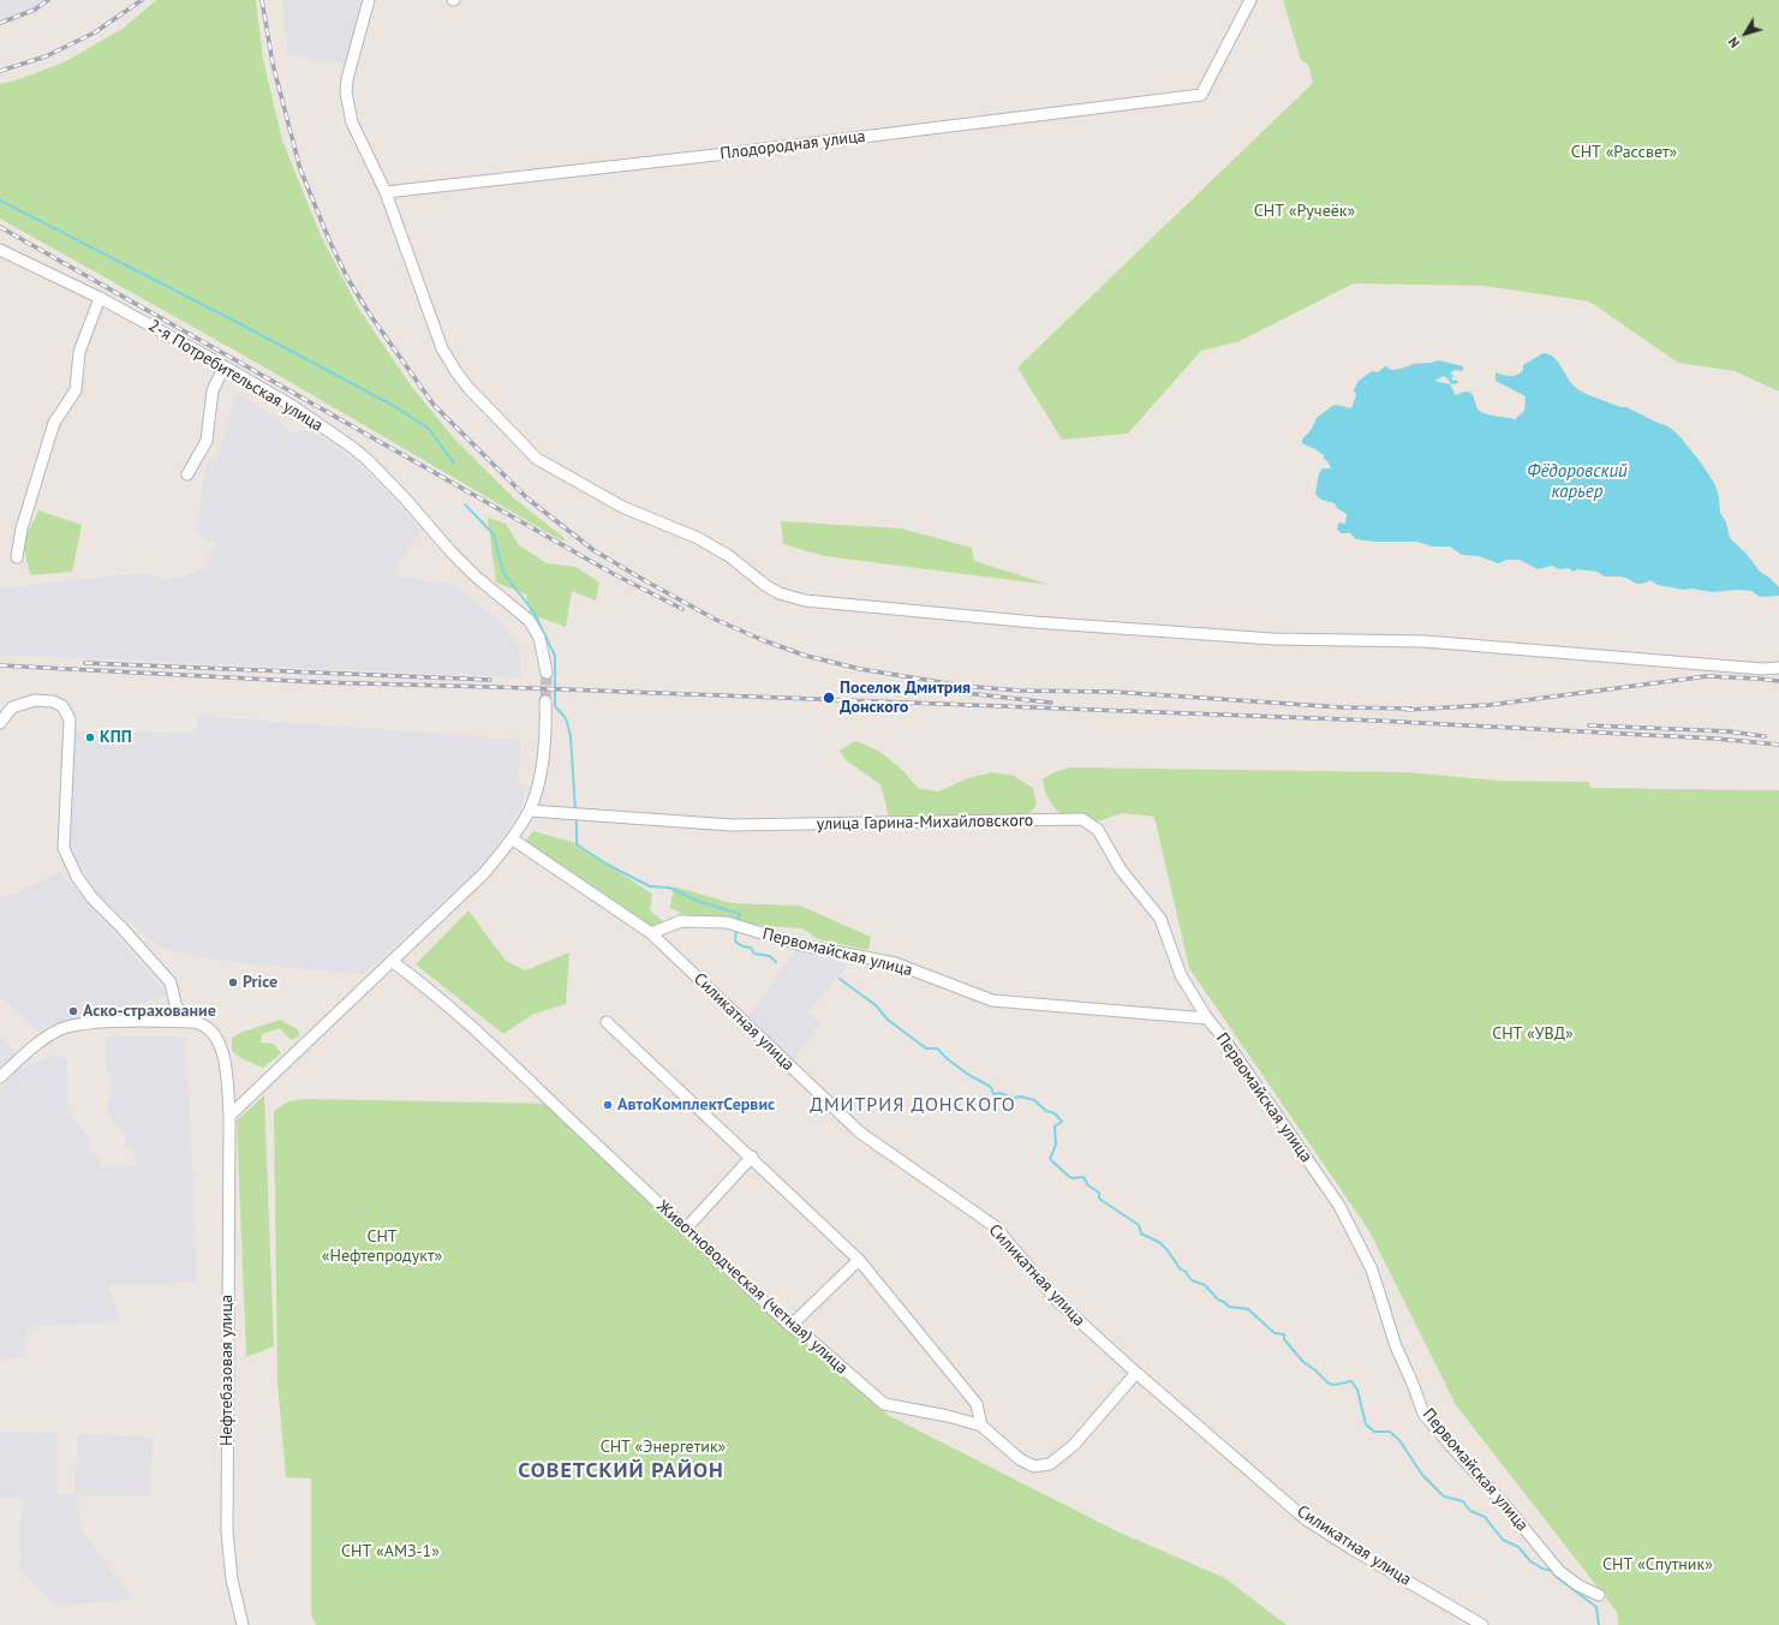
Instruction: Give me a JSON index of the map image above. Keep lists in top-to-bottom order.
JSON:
{
  "streets": {
    "street": [
      "Плодородная улица",
      "2-я Потребительская улица",
      "улица Гарина-Михайловского",
      "Первомайская улица",
      "Силикатная улица",
      "Животноводческая (четная) улица",
      "Нефтебазовая улица"
    ]
  },
  "crossings": [
    ["улица Гарина-Михайловского", "Первомайская улица"],
    ["Первомайская улица", "Силикатная улица"],
    ["Силикатная улица", "Животноводческая (четная) улица"]
  ],
  "districts": ["ДМИТРИЯ ДОНСКОГО", "СОВЕТСКИЙ РАЙОН"],
  "water": ["Фёдоровский карьер"],
  "parks": [
    "СНТ «Рассвет»",
    "СНТ «Ручеёк»",
    "СНТ «УВД»",
    "СНТ «Нефтепродукт»",
    "СНТ «Энергетик»",
    "СНТ «АМЗ-1»",
    "СНТ «Спутник»"
  ],
  "places": [
    "Поселок Дмитрия Донского",
    "КПП",
    "Price",
    "Аско-страхование",
    "АвтоКомплектСервис"
  ],
  "north": "bottom left"
}
